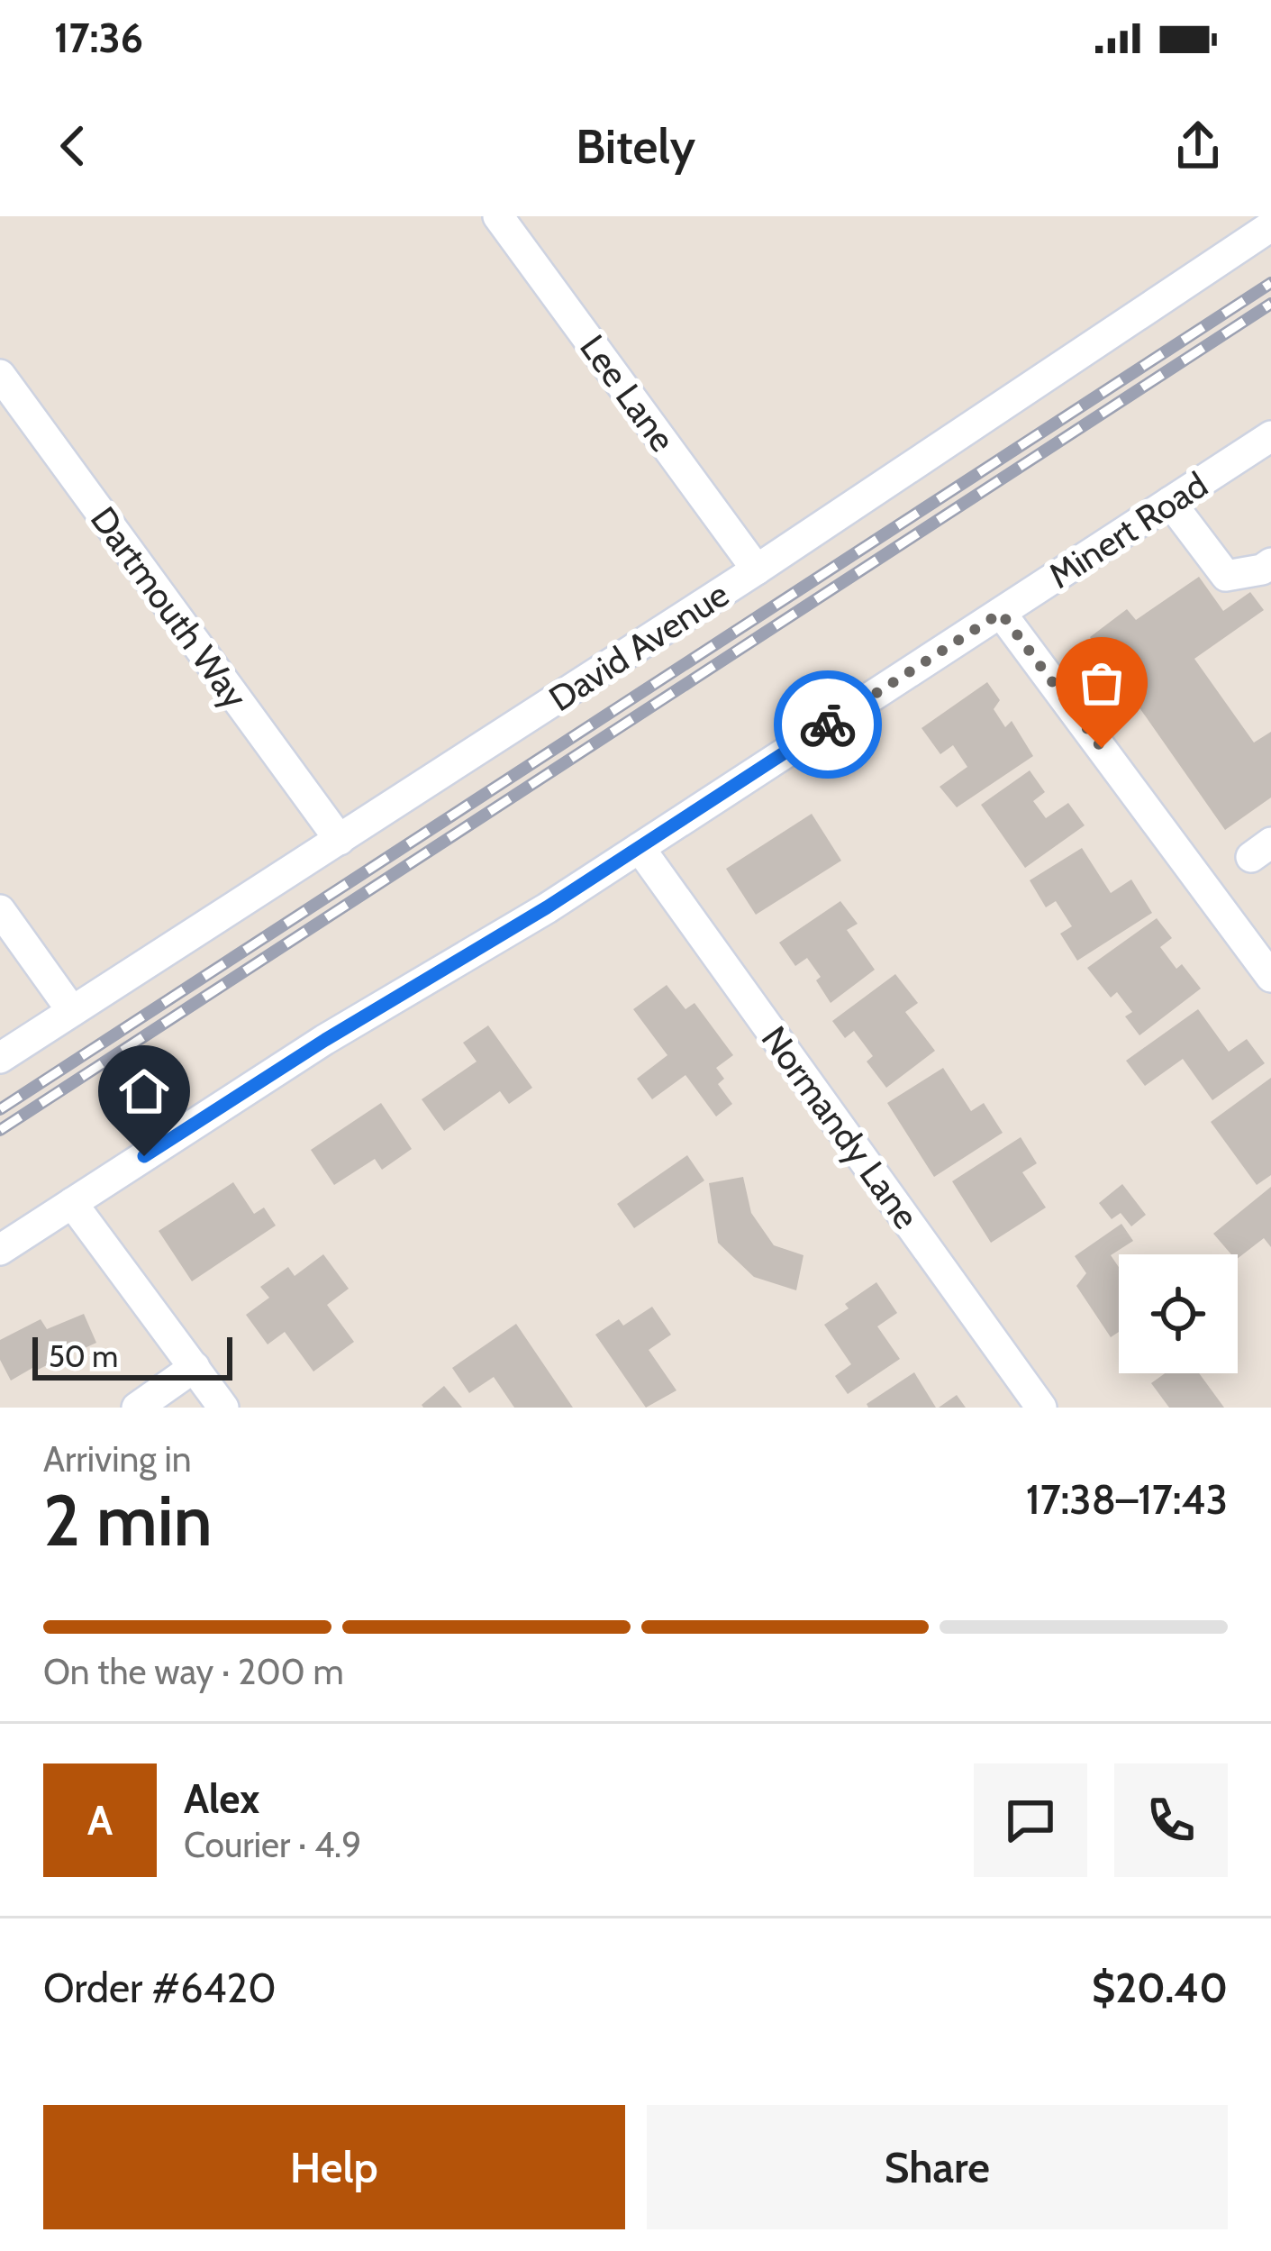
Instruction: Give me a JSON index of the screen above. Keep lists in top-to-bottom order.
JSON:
{
  "streets": {
    "street": [
      "Lee Lane",
      "Minert Road",
      "Dartmouth Way",
      "David Avenue",
      "Normandy Lane"
    ]
  },
  "crossings": [
    ["Lee Lane", "David Avenue"],
    ["Minert Road", "Normandy Lane"],
    ["Dartmouth Way", "David Avenue"]
  ],
  "scale_bar": "50 m",
  "page": {
    "status": "17:36",
    "header": "Bitely",
    "scale": "50 m",
    "heading": ["2 min", "Arriving in", "17:38–17:43"],
    "panel": [
      "Alex",
      "Courier · 4.9",
      "Order #6420",
      "$20.40"
    ],
    "bar": "On the way · 200 m",
    "round": "A",
    "buttons": ["Help", "Share"]
  }
}
